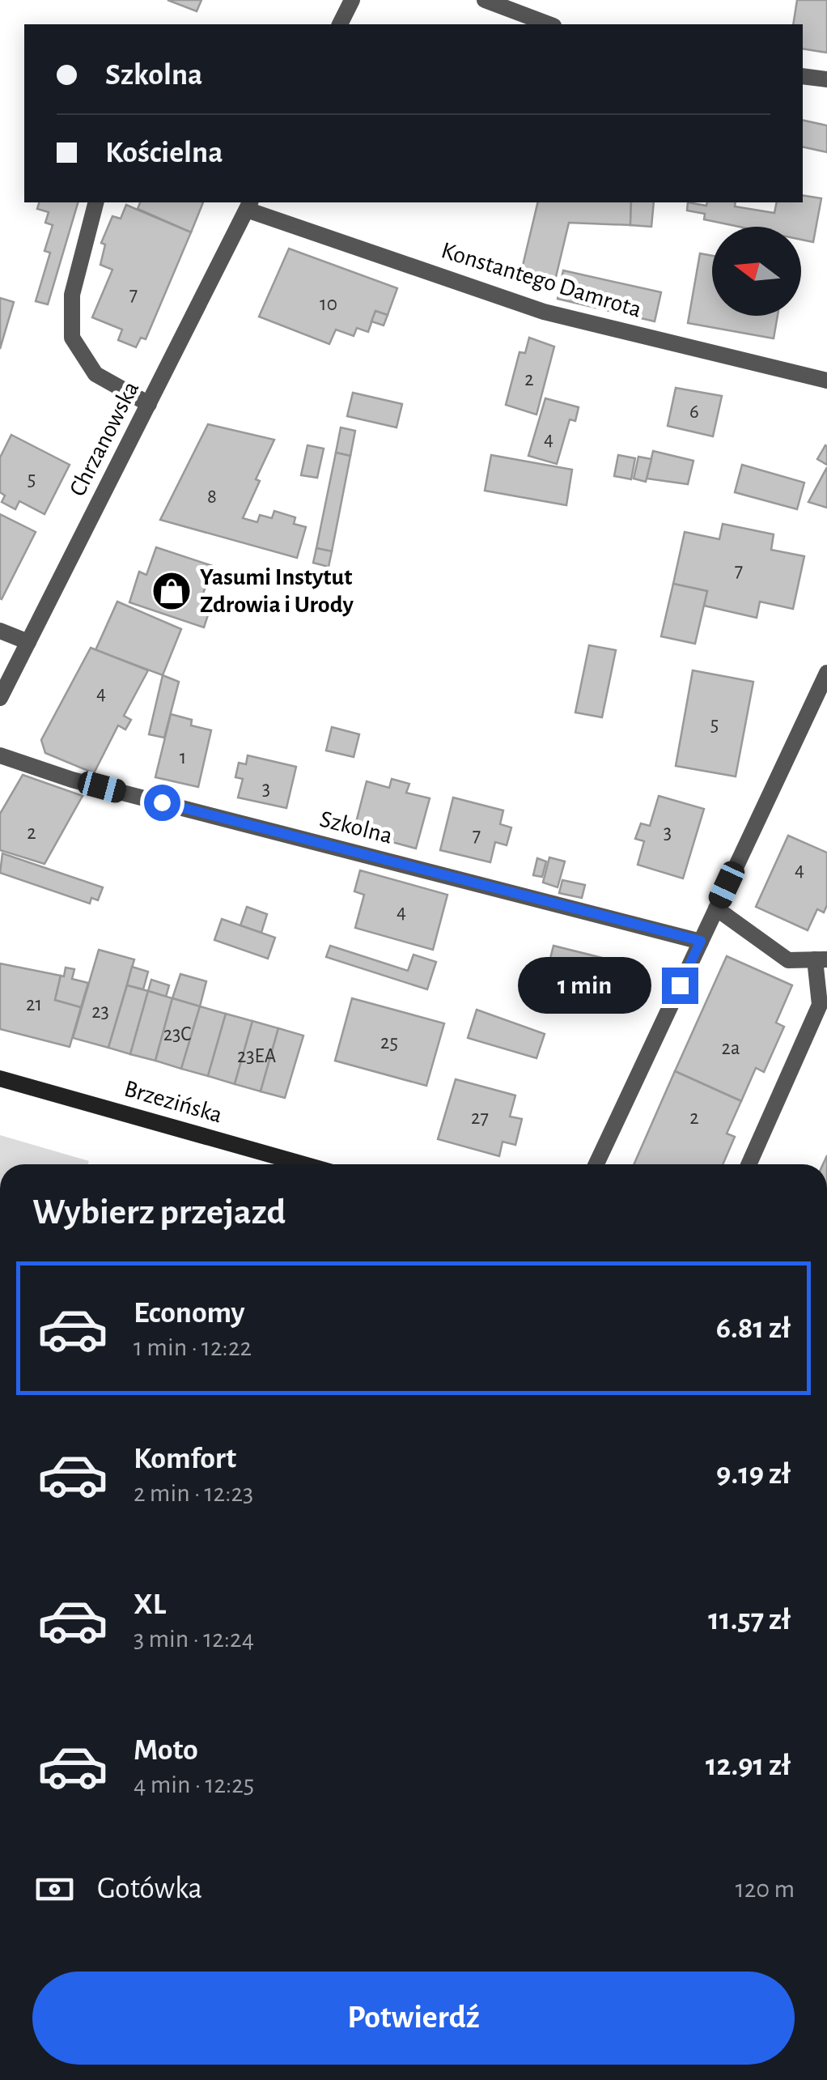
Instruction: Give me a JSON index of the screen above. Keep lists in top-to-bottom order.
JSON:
{
  "streets": {
    "main road": ["Brzezińska"],
    "street": ["Konstantego Damrota", "Chrzanowska", "Szkolna"]
  },
  "crossings": [
    ["Konstantego Damrota", "Chrzanowska"]
  ],
  "places": {
    "shop": ["Yasumi Instytut Zdrowia i Urody"]
  },
  "house_numbers": [
    "7",
    "10",
    "2",
    "6",
    "4",
    "5",
    "8",
    "7",
    "4",
    "5",
    "1",
    "3",
    "2",
    "3",
    "7",
    "4",
    "4",
    "21",
    "23",
    "23C",
    "25",
    "2a",
    "23EA",
    "27",
    "2"
  ],
  "north": "left",
  "page": {
    "banner": ["Szkolna", "Kościelna"],
    "bubble": "1 min",
    "heading": "Wybierz przejazd",
    "list": [
      {
        "name": "Economy",
        "note": "1 min · 12:22",
        "value": "6.81 zł"
      },
      {
        "name": "Komfort",
        "note": "2 min · 12:23",
        "value": "9.19 zł"
      },
      {
        "name": "XL",
        "note": "3 min · 12:24",
        "value": "11.57 zł"
      },
      {
        "name": "Moto",
        "note": "4 min · 12:25",
        "value": "12.91 zł"
      }
    ],
    "pay": ["Gotówka", "120 m"],
    "buttons": "Potwierdź"
  }
}
